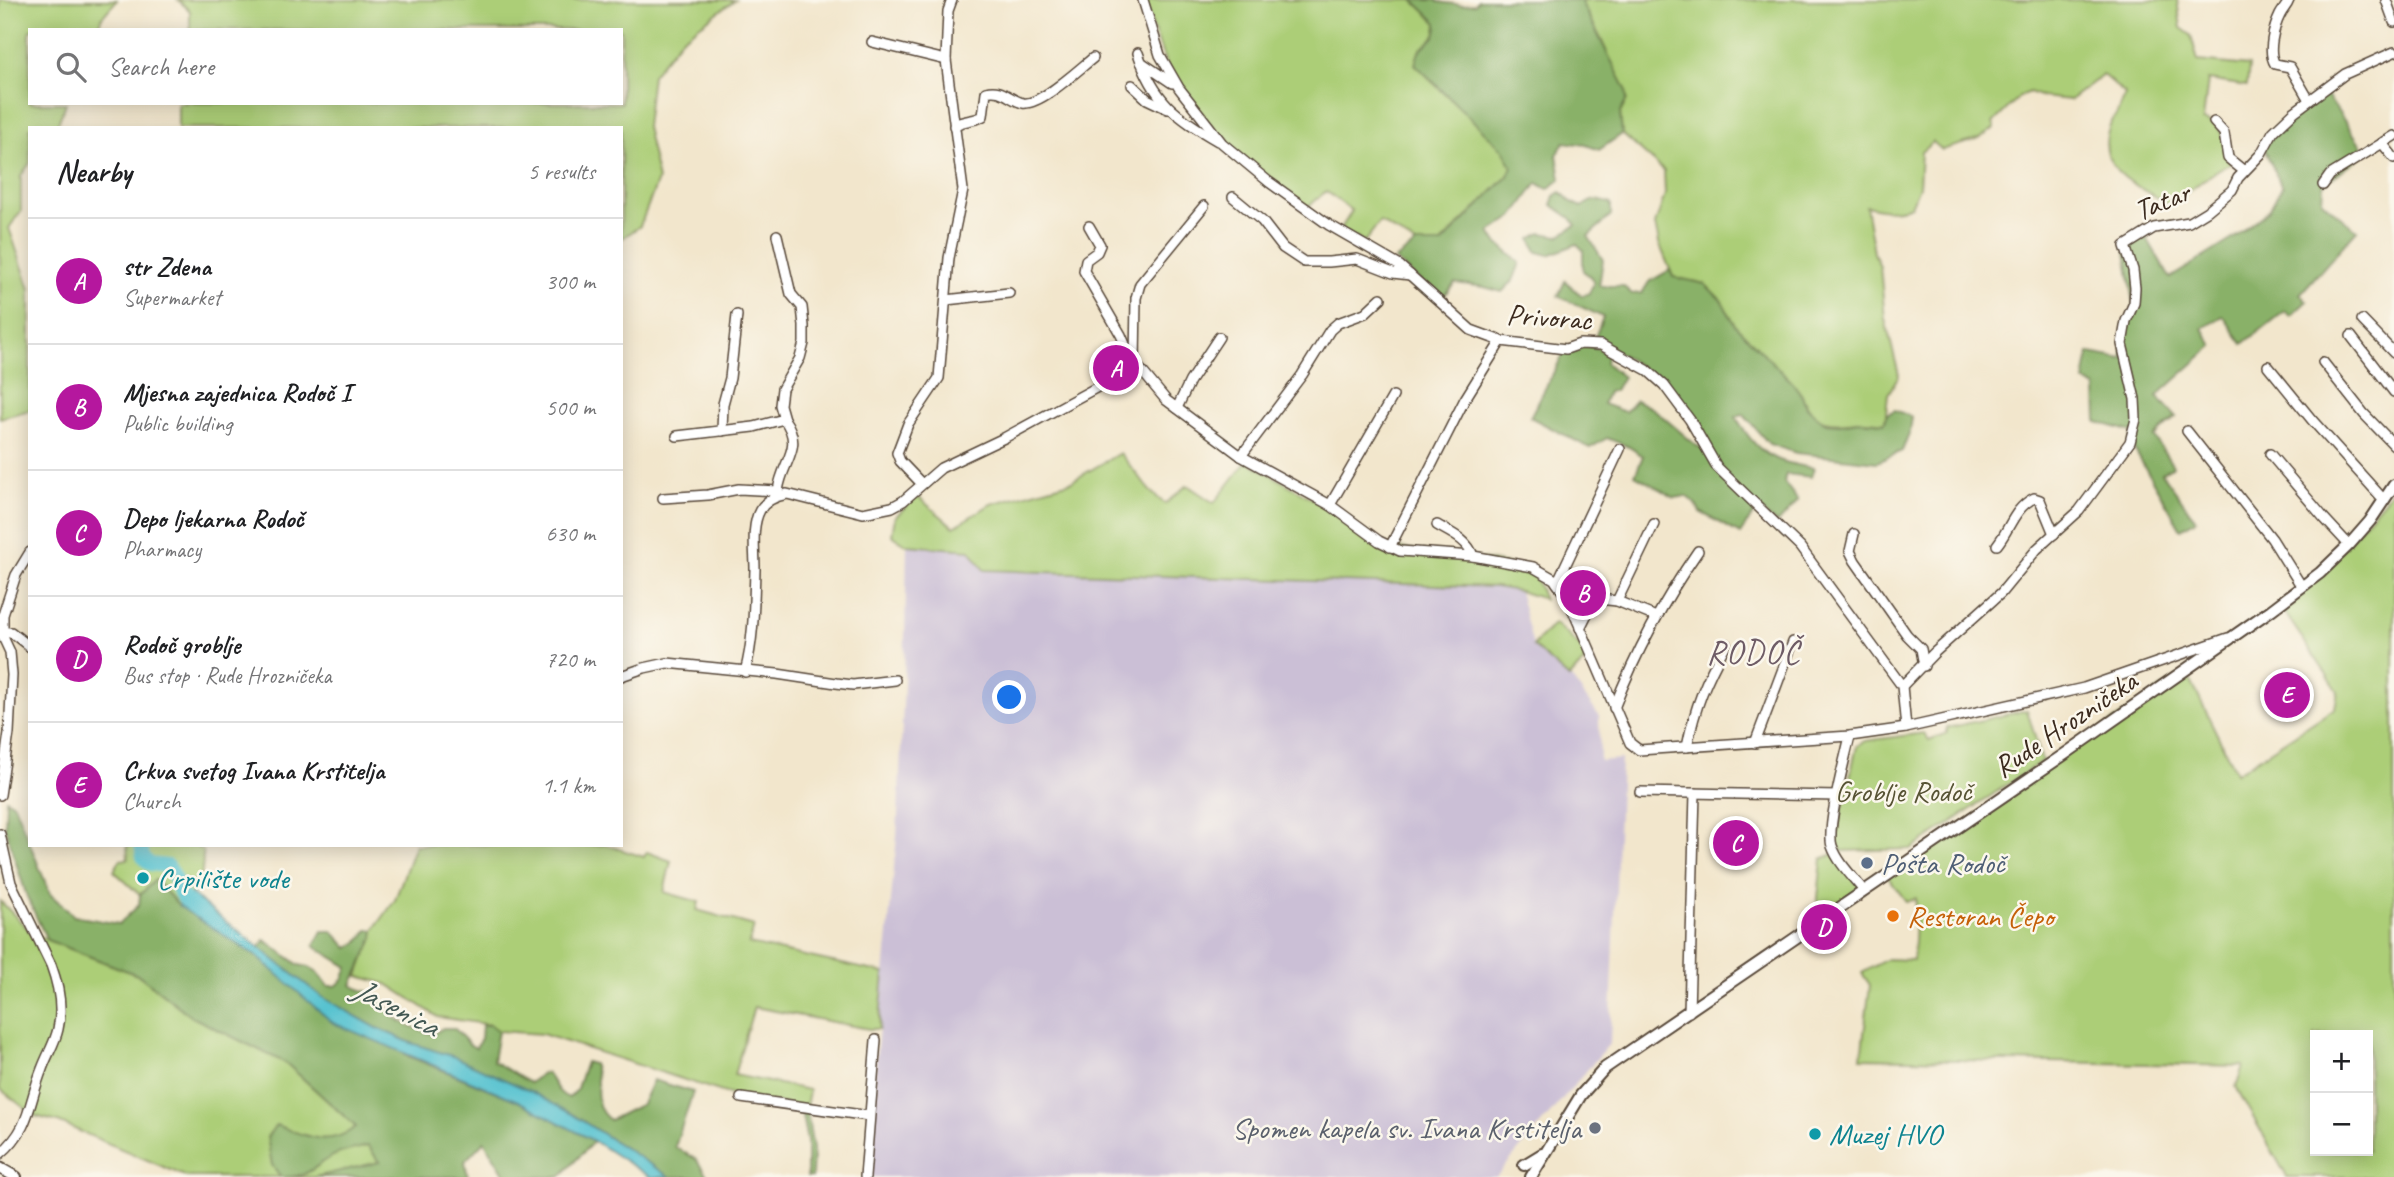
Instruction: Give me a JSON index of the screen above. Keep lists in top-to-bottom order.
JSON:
{
  "streets": {
    "street": ["Tatar", "Privorac", "Rude Hrozničeka"]
  },
  "crossings": [
    ["Tatar", "Privorac"]
  ],
  "districts": ["RODOČ"],
  "water": ["Jasenica"],
  "parks": ["Groblje Rodoč"],
  "places": [
    "Pošta Rodoč",
    "Crpilište vode",
    "Restoran Čepo",
    "Spomen kapela sv. Ivana Krstitelja",
    "Muzej HVO"
  ],
  "page": {
    "search": "Search here",
    "heading": ["Nearby", "5 results"],
    "list": [
      {
        "mark": "A",
        "name": "str Zdena",
        "note": "Supermarket",
        "value": "300 m"
      },
      {
        "mark": "B",
        "name": "Mjesna zajednica Rodoč I",
        "note": "Public building",
        "value": "500 m"
      },
      {
        "mark": "C",
        "name": "Depo ljekarna Rodoč",
        "note": "Pharmacy",
        "value": "630 m"
      },
      {
        "mark": "D",
        "name": "Rodoč groblje",
        "note": "Bus stop · Rude Hrozničeka",
        "value": "720 m"
      },
      {
        "mark": "E",
        "name": "Crkva svetog Ivana Krstitelja",
        "note": "Church",
        "value": "1.1 km"
      }
    ],
    "pins": [
      "A",
      "B",
      "E",
      "C",
      "D"
    ],
    "map_buttons": ["+", "−"]
  }
}
